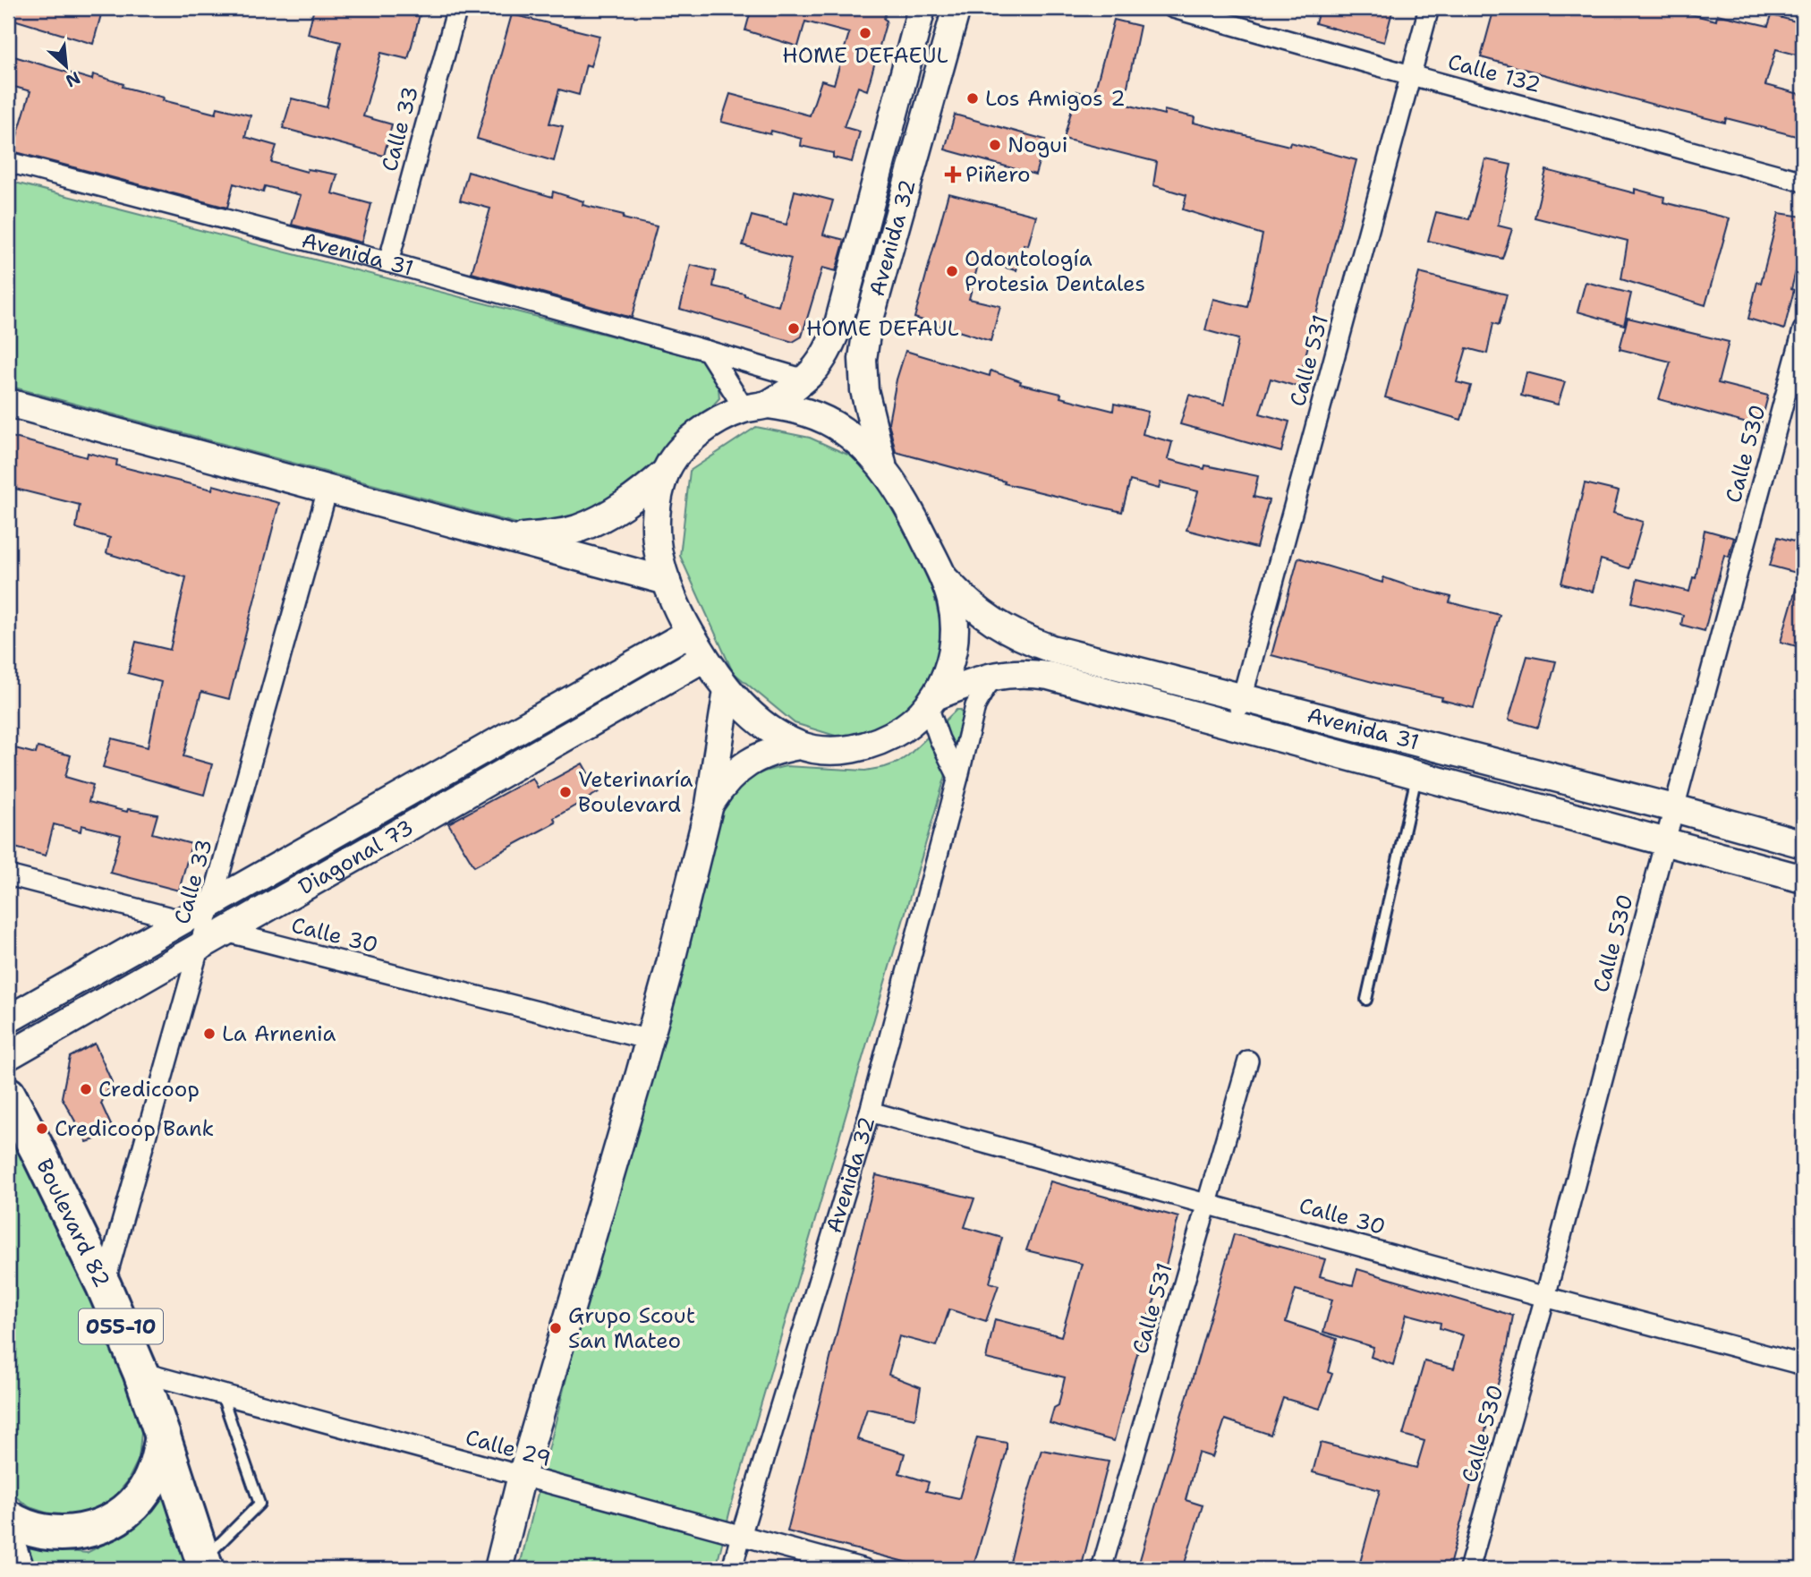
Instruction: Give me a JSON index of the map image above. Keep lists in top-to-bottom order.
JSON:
{
  "streets": {
    "highway": ["Boulevard 82", "055-10"],
    "main road": ["Avenida 32", "Avenida 31", "Diagonal 73"],
    "street": [
      "Calle 132",
      "Calle 33",
      "Calle 531",
      "Calle 530",
      "Calle 30",
      "Calle 29"
    ]
  },
  "crossings": [
    ["Calle 132", "Calle 531"],
    ["Calle 33", "Avenida 31"],
    ["Calle 33", "Diagonal 73"],
    ["Calle 33", "Calle 30"],
    ["Calle 33", "Boulevard 82"],
    ["Avenida 32", "Avenida 31"],
    ["Avenida 32", "Calle 30"],
    ["Avenida 32", "Calle 29"],
    ["Avenida 31", "Calle 531"],
    ["Avenida 31", "Calle 530"],
    ["Calle 531", "Calle 30"],
    ["Calle 530", "Calle 30"],
    ["Diagonal 73", "Calle 30"],
    ["Boulevard 82", "Calle 29"]
  ],
  "places": {
    "other": [
      "HOME DEFAEUL",
      "Los Amigos 2",
      "Nogui",
      "Odontología Protesia Dentales",
      "HOME DEFAUL",
      "Veterinaría Boulevard",
      "La Arnenia",
      "Credicoop",
      "Credicoop Bank",
      "Grupo Scout San Mateo"
    ],
    "health": ["Piñero"]
  },
  "north": "bottom right"
}
